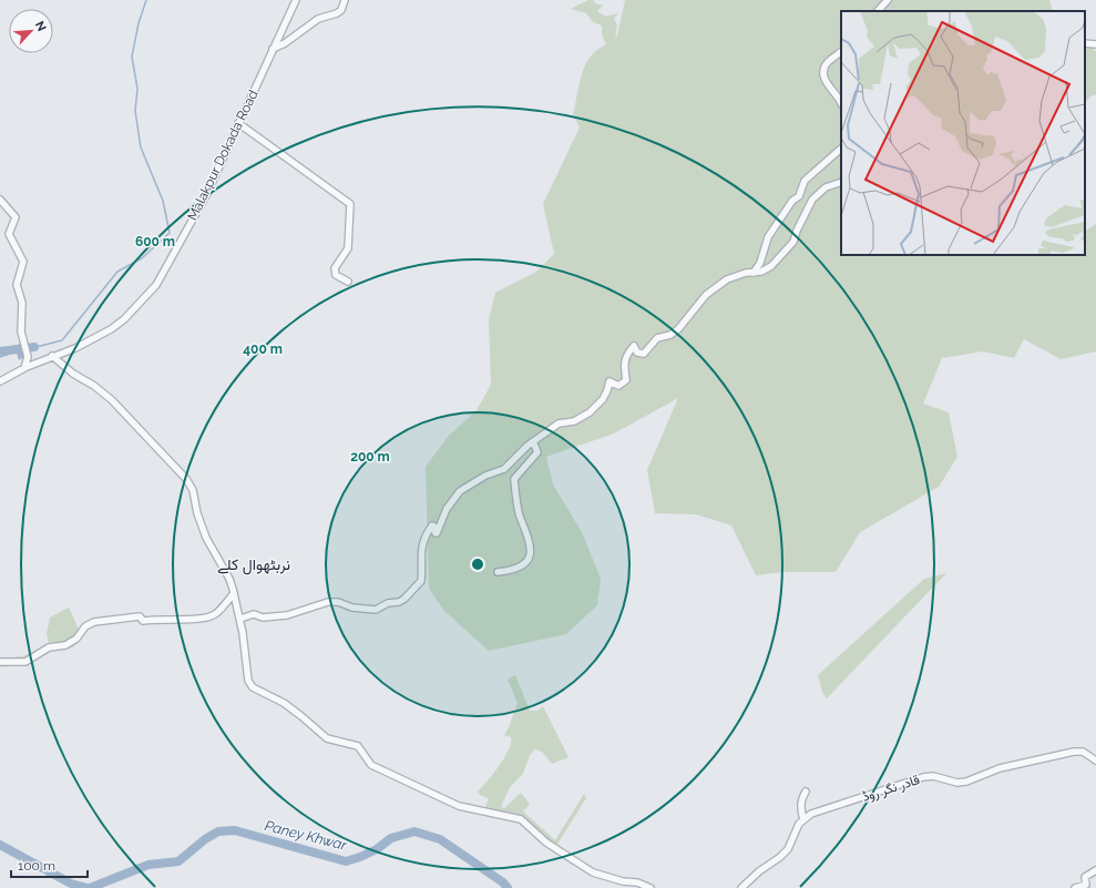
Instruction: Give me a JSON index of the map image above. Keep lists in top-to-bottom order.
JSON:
{
  "streets": {
    "street": ["Malakpur Dokada Road", "قادر نگر روڈ"]
  },
  "districts": ["نربٹھوال کلے"],
  "water": ["Paney Khwar"],
  "scale_bar": "100 m",
  "north": "top right",
  "rings": ["600 m", "400 m", "200 m"]
}
